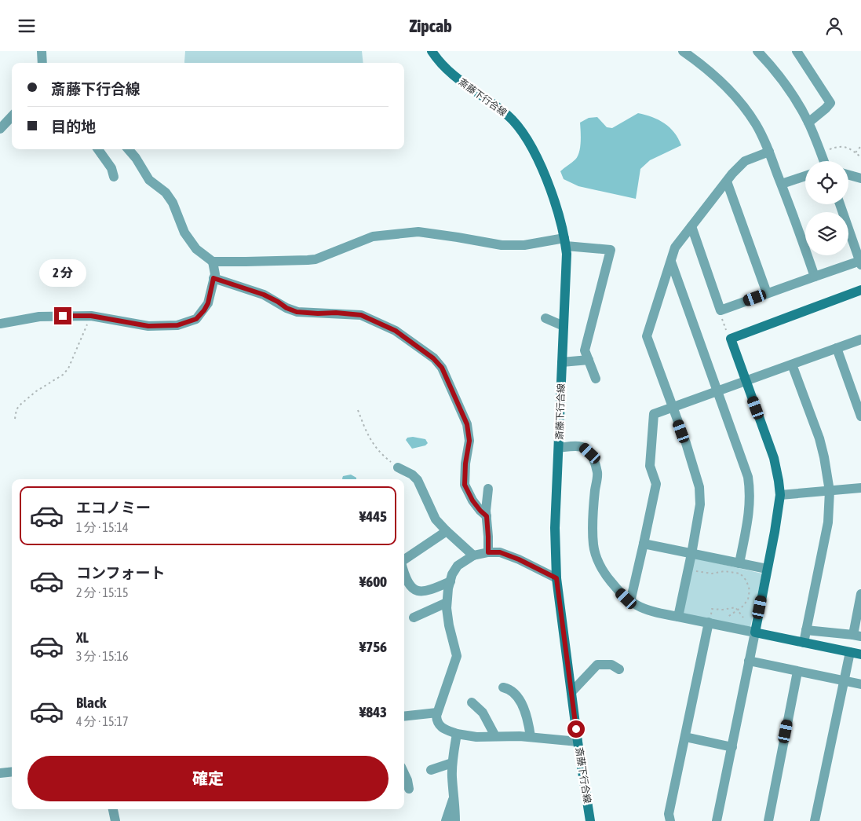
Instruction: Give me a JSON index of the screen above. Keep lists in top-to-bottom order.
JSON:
{
  "streets": {
    "main road": ["斎藤下行合線"]
  },
  "page": {
    "header": "Zipcab",
    "banner": ["斎藤下行合線", "目的地"],
    "bubble": "2 分",
    "list": [
      {
        "name": "エコノミー",
        "note": "1 分 · 15:14",
        "value": "¥445"
      },
      {
        "name": "コンフォート",
        "note": "2 分 · 15:15",
        "value": "¥600"
      },
      {
        "name": "XL",
        "note": "3 分 · 15:16",
        "value": "¥756"
      },
      {
        "name": "Black",
        "note": "4 分 · 15:17",
        "value": "¥843"
      }
    ],
    "buttons": "確定"
  }
}
